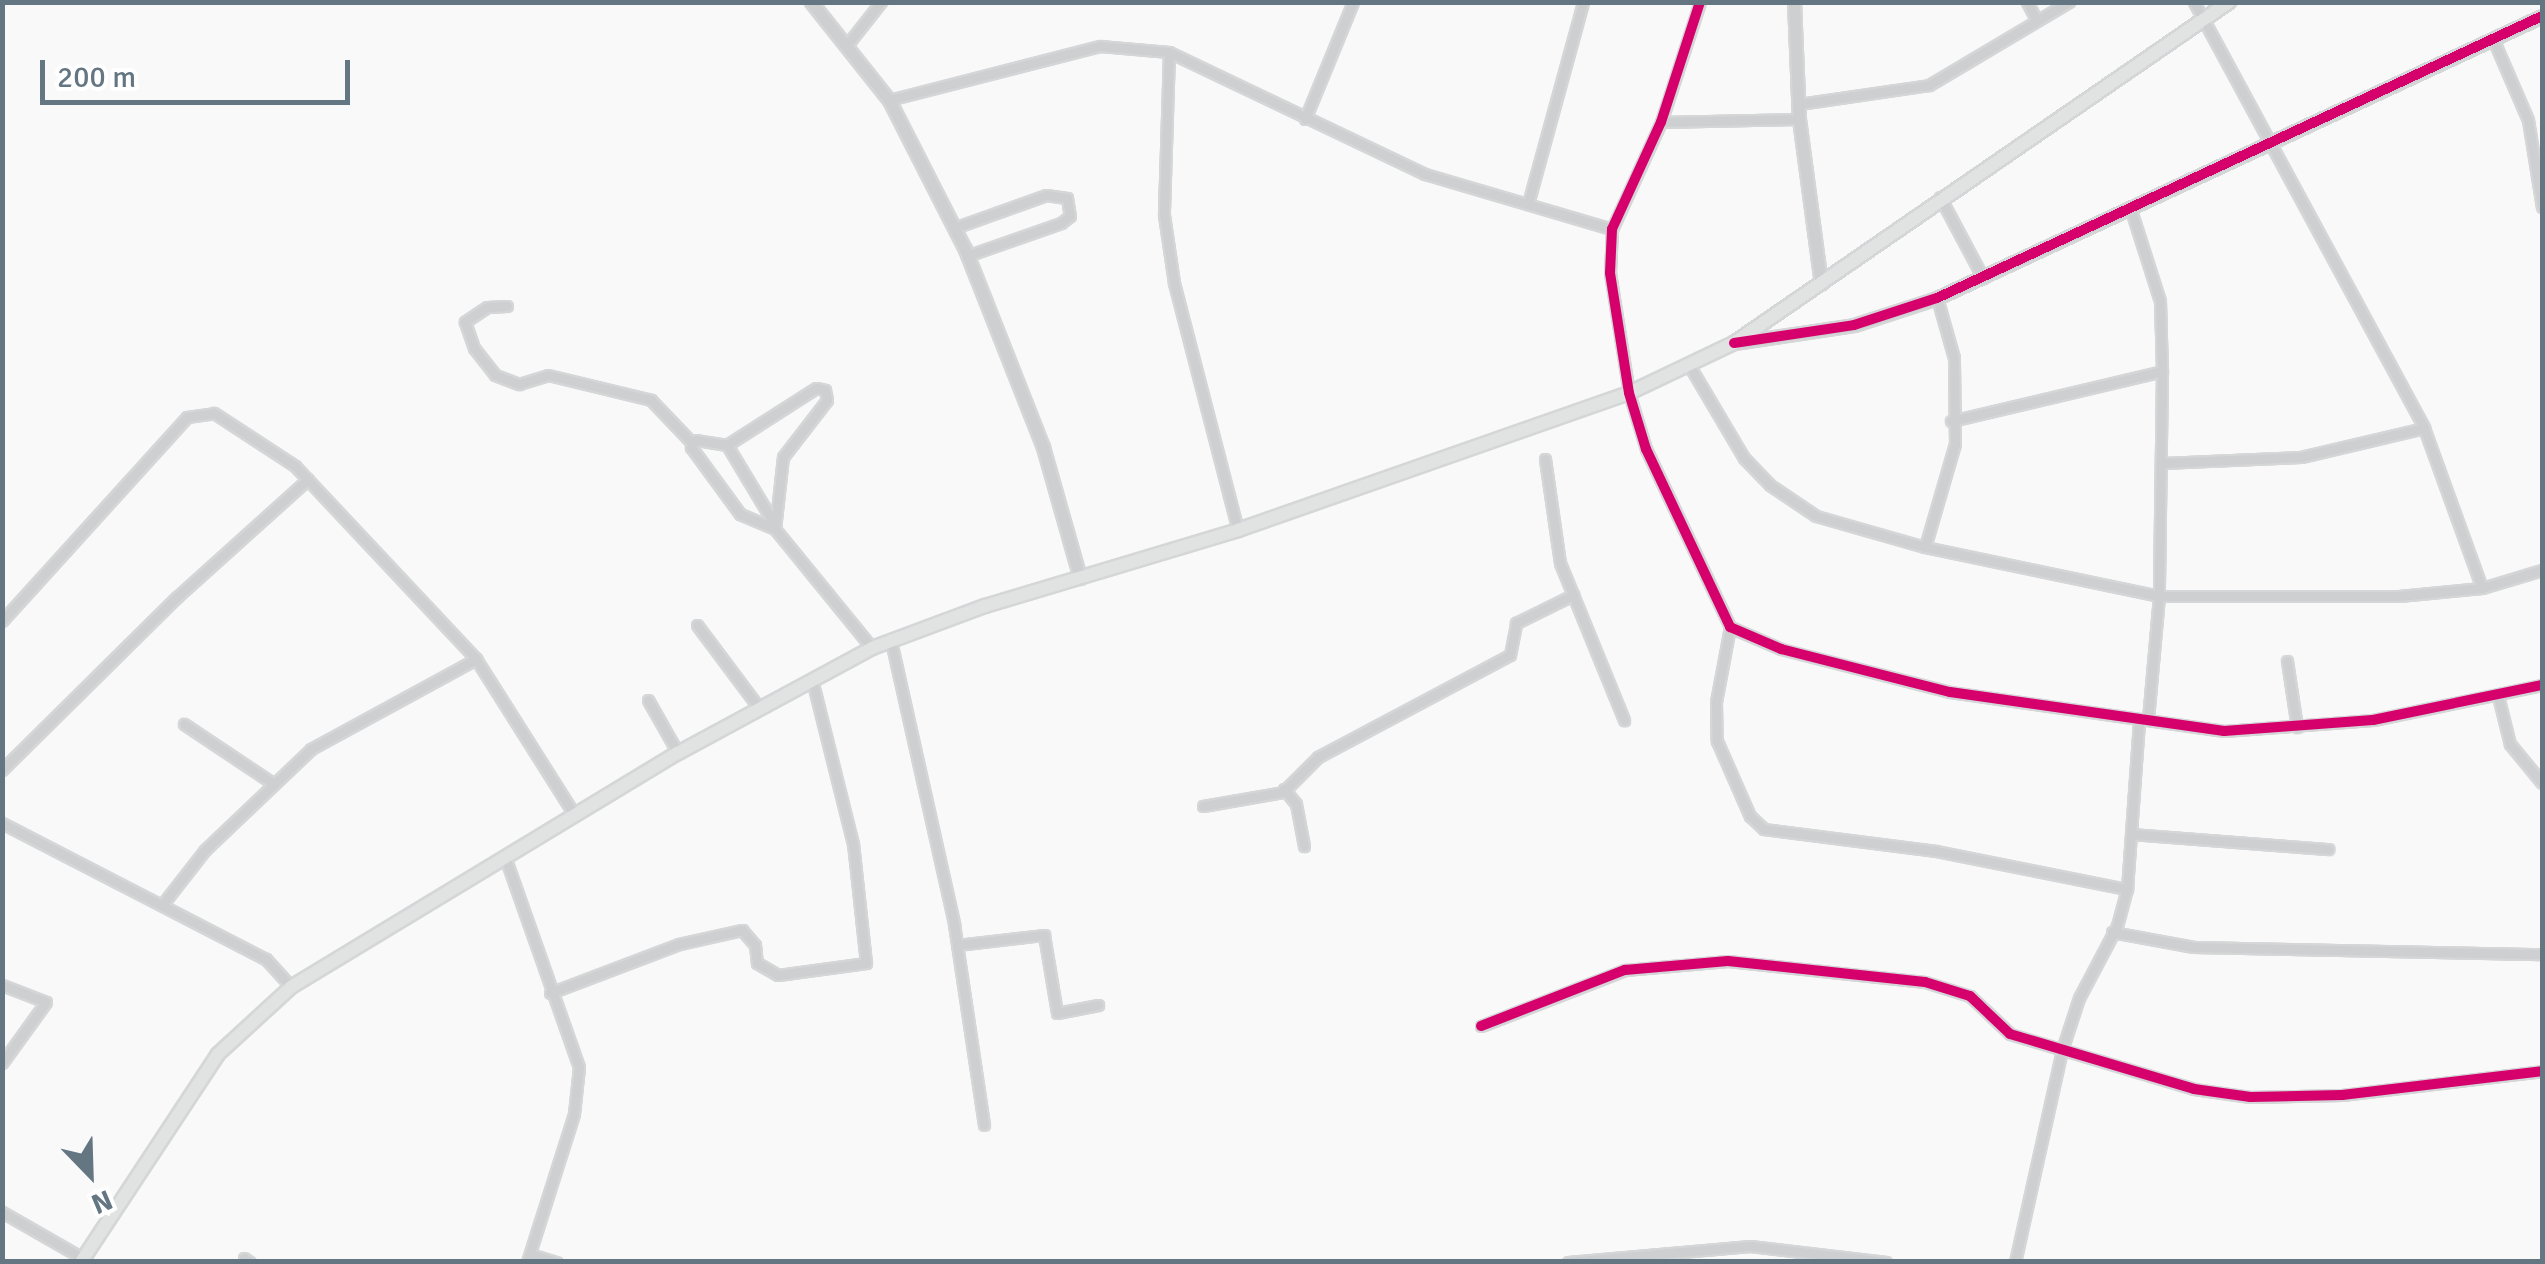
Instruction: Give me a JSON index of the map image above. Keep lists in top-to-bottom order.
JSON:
{
  "scale_bar": "200 m",
  "north": "bottom right"
}
